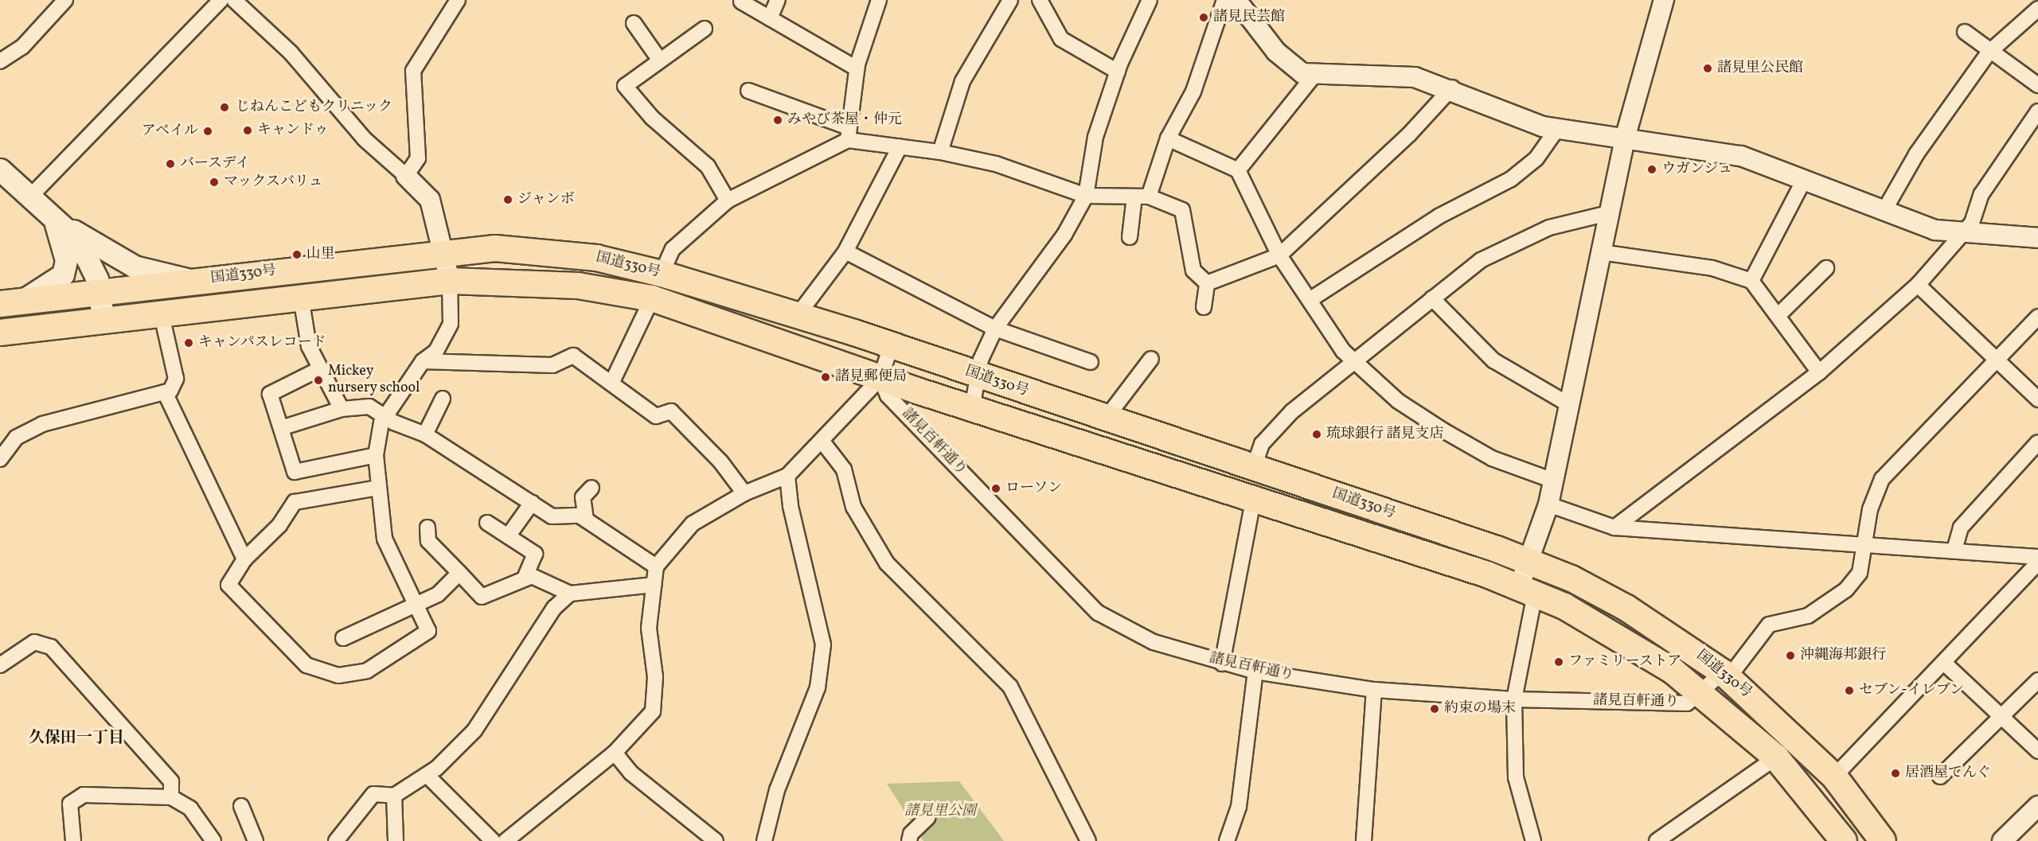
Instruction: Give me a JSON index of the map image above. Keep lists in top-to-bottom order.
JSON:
{
  "streets": {
    "highway": ["国道330号"],
    "street": ["諸見百軒通り"]
  },
  "crossings": [
    ["国道330号", "諸見百軒通り"]
  ],
  "districts": ["久保田一丁目"],
  "parks": ["諸見里公園"],
  "places": [
    "諸見民芸館",
    "諸見里公民館",
    "じねんこどもクリニック",
    "みやび茶屋・仲元",
    "キャンドゥ",
    "アベイル",
    "バースデイ",
    "ウガンジュ",
    "マックスバリュ",
    "ジャンボ",
    "山里",
    "キャンパスレコード",
    "諸見郵便局",
    "Mickey nursery school",
    "琉球銀行 諸見支店",
    "ローソン",
    "沖縄海邦銀行",
    "ファミリーストア",
    "セブン-イレブン",
    "約束の場末",
    "居酒屋てんぐ"
  ]
}
